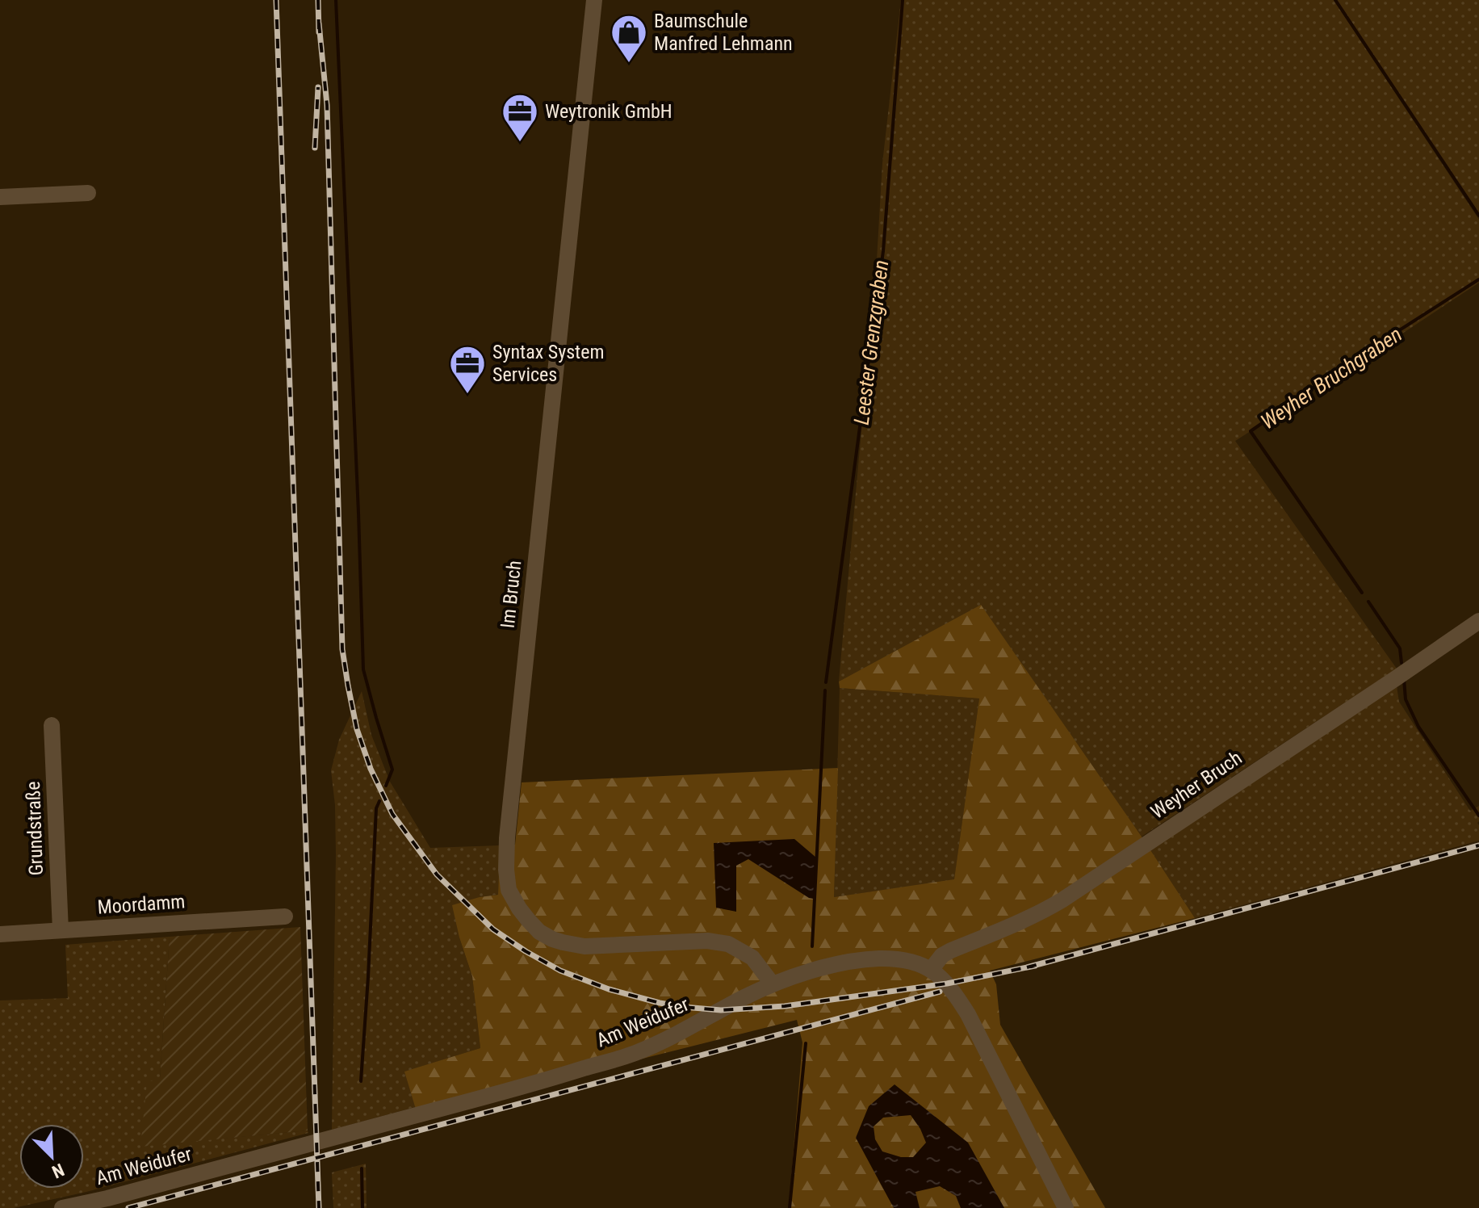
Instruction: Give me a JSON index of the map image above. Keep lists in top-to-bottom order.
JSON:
{
  "streets": {
    "street": [
      "Im Bruch",
      "Weyher Bruch",
      "Grundstraße",
      "Moordamm",
      "Am Weidufer"
    ]
  },
  "crossings": [
    ["Im Bruch", "Am Weidufer"],
    ["Weyher Bruch", "Am Weidufer"],
    ["Grundstraße", "Moordamm"]
  ],
  "water": ["Leester Grenzgraben", "Weyher Bruchgraben"],
  "places": {
    "shop": ["Baumschule Manfred Lehmann"],
    "office": ["Weytronik GmbH", "Syntax System Services"]
  },
  "north": "bottom right"
}
